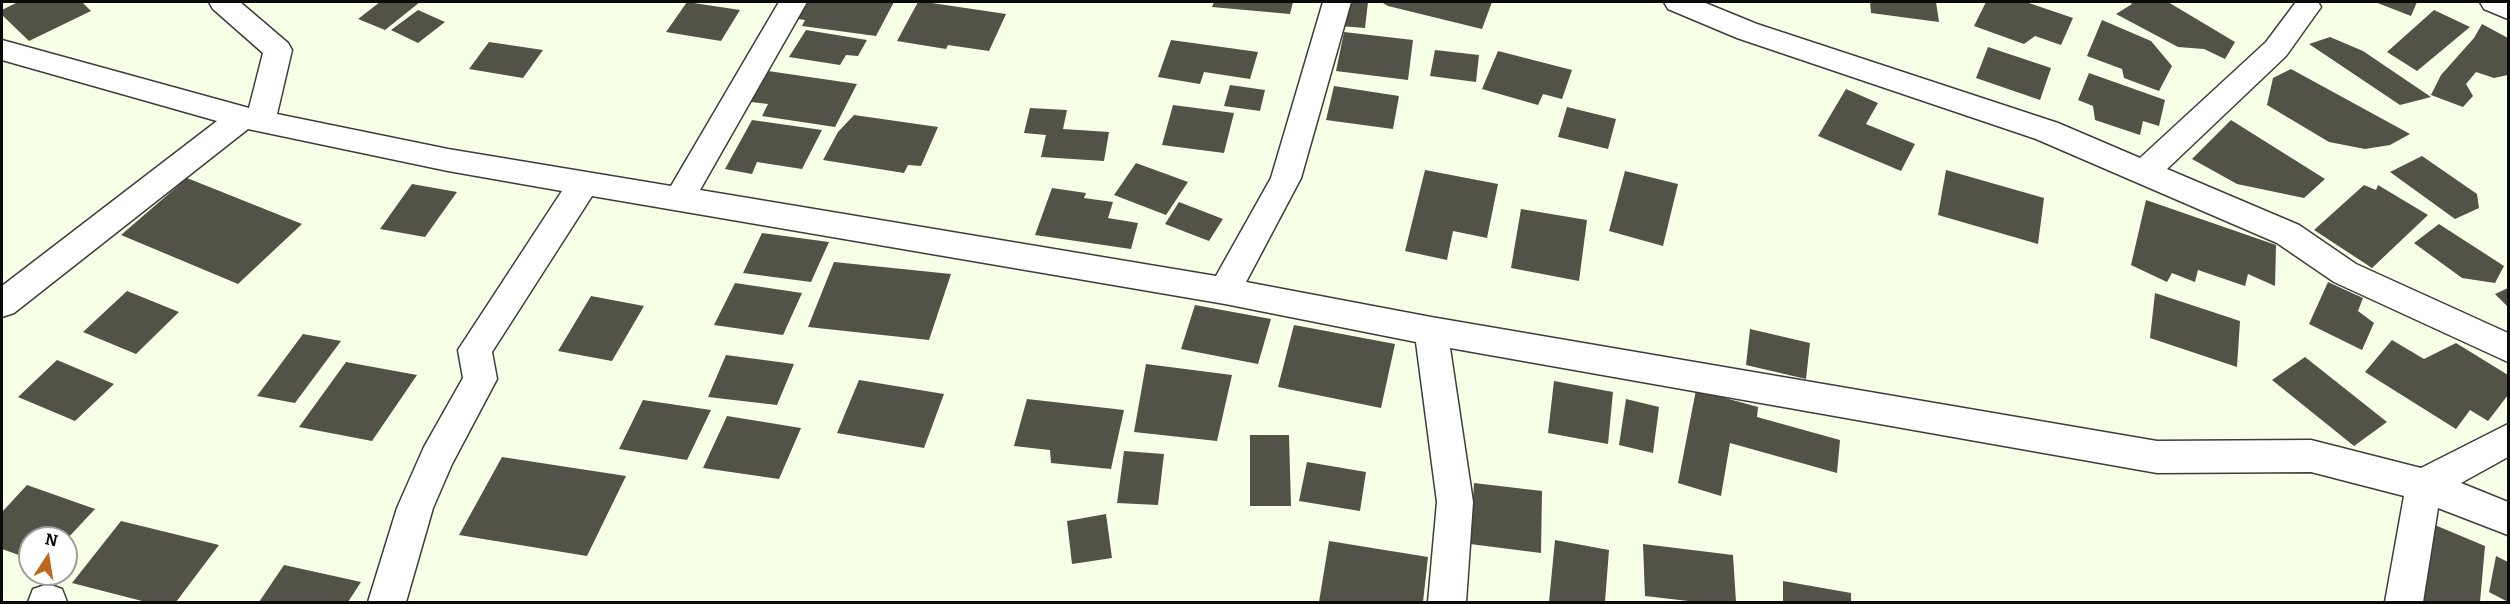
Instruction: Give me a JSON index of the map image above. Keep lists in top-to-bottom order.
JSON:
{
  "north": "top"
}
